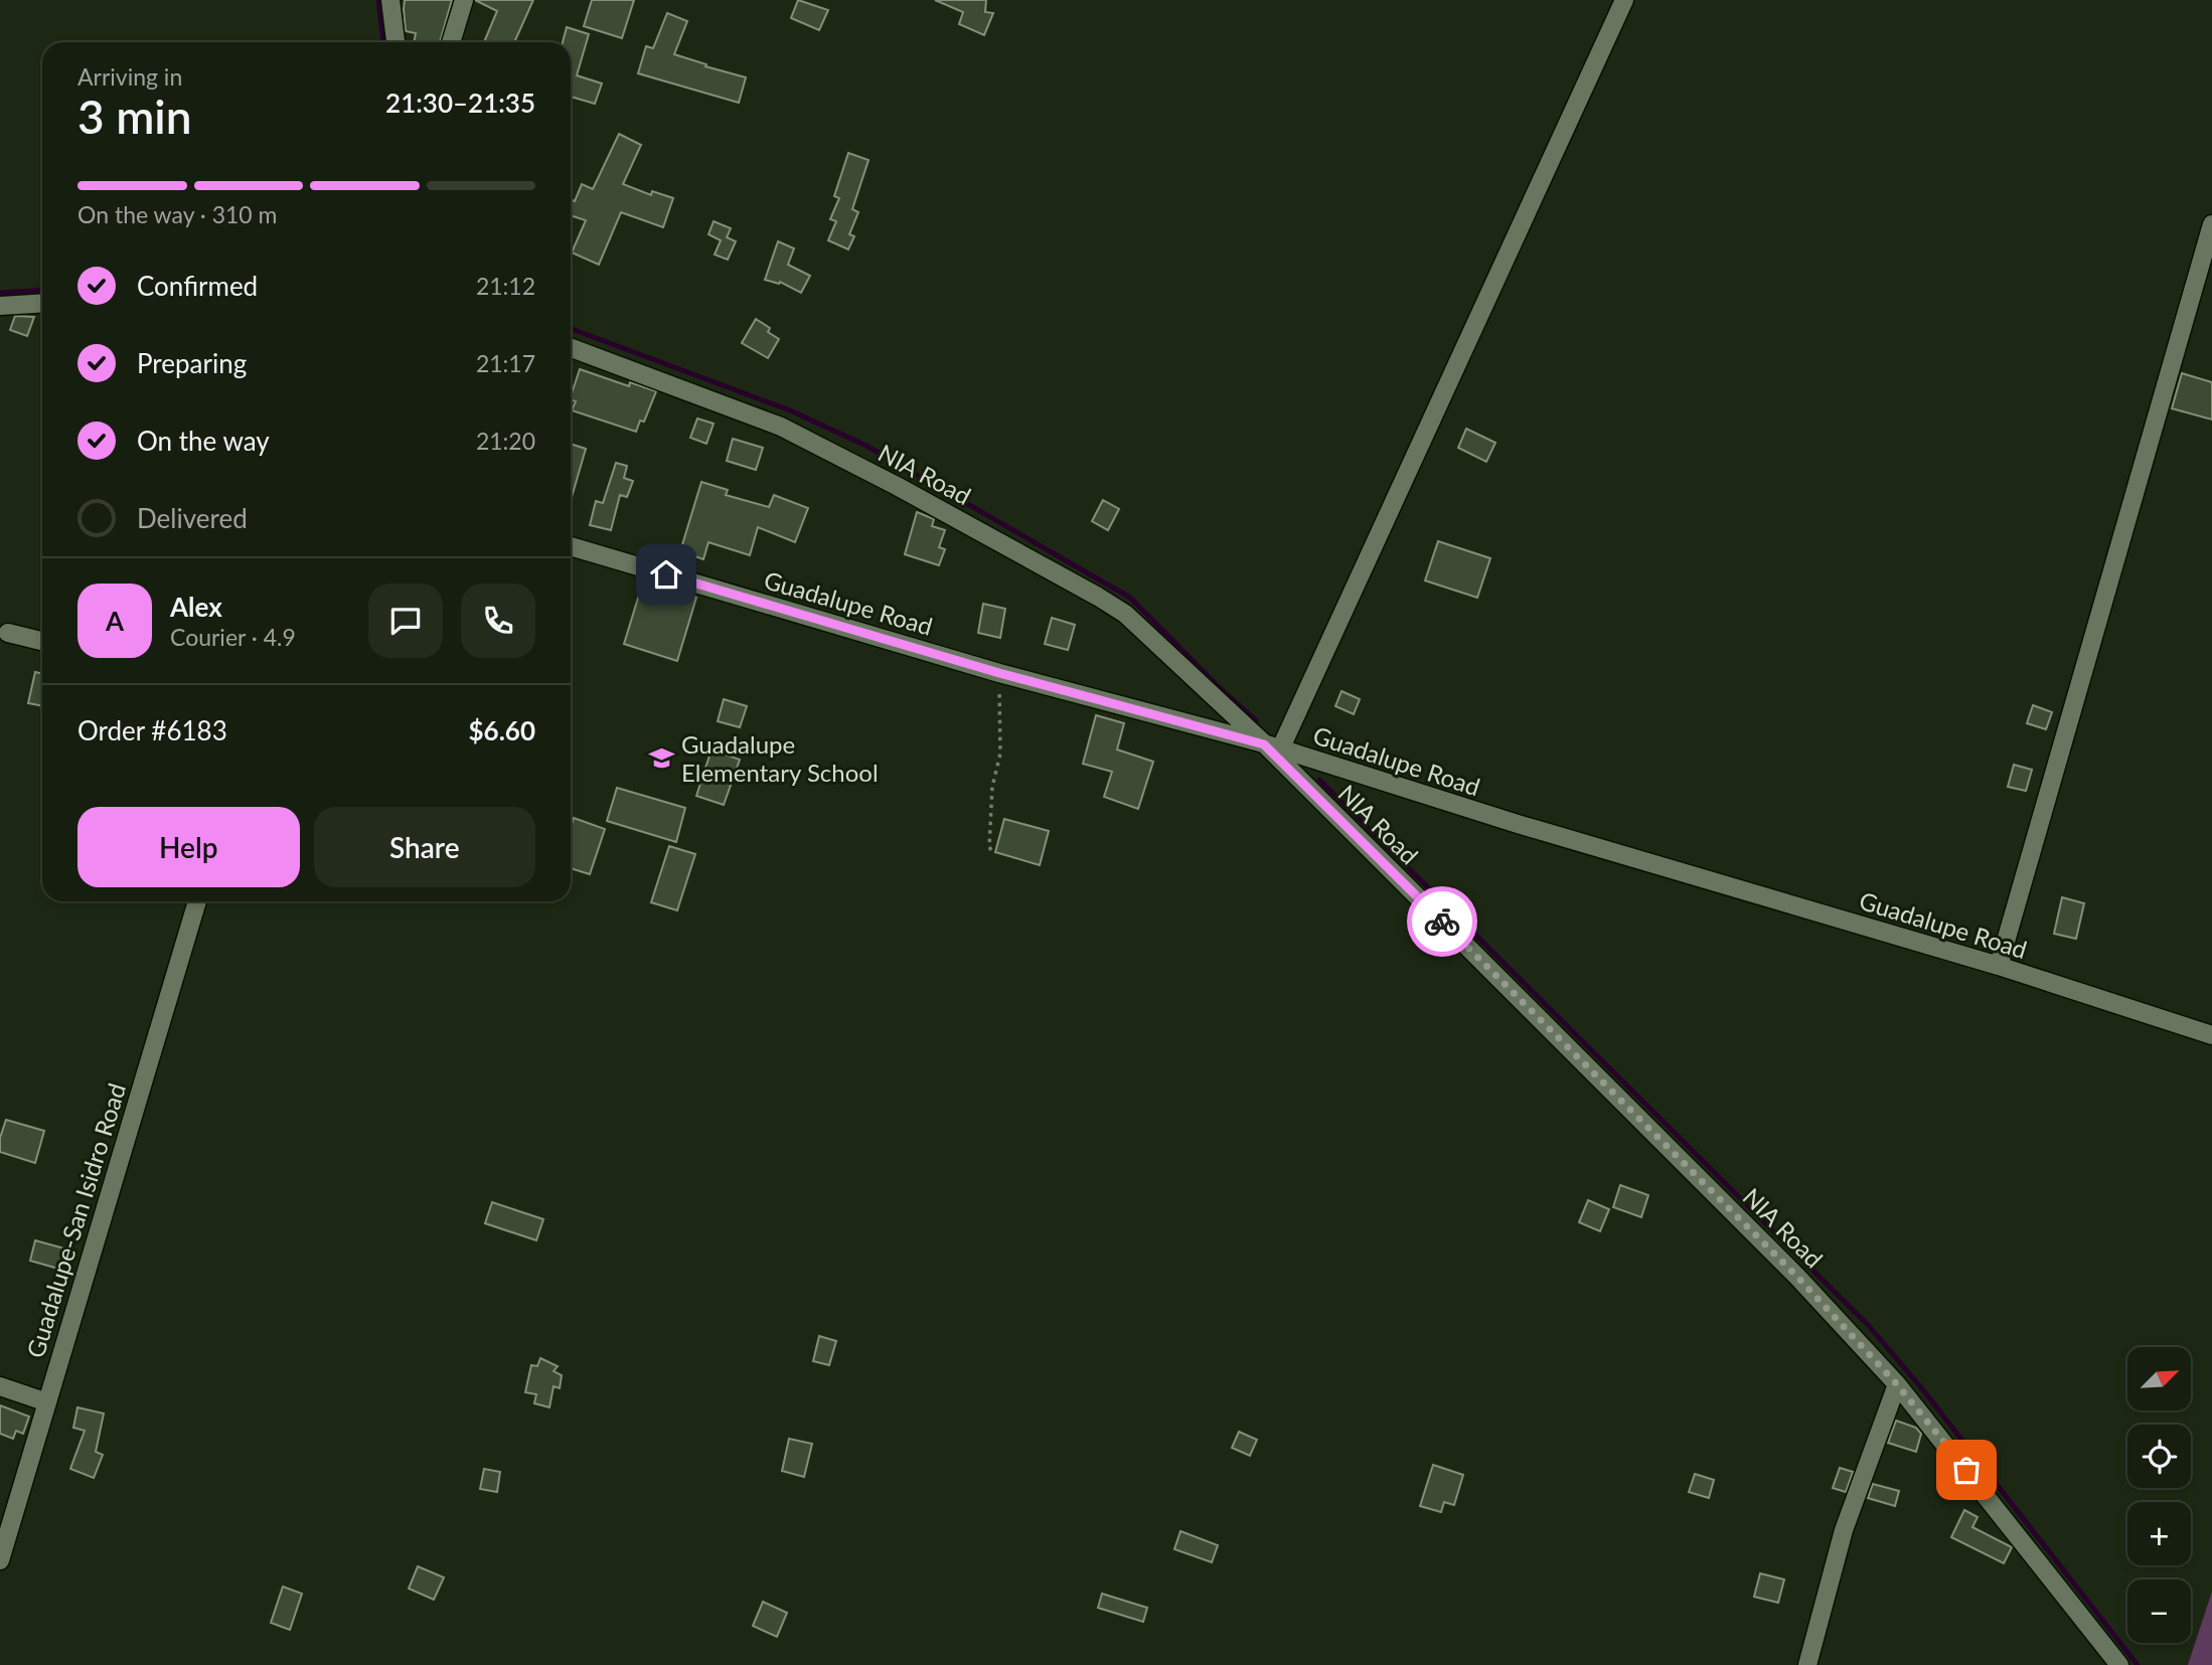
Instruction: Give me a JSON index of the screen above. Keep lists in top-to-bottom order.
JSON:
{
  "streets": {
    "street": ["NIA Road", "Guadalupe Road", "Guadalupe-San Isidro Road"]
  },
  "crossings": [
    ["NIA Road", "Guadalupe Road"]
  ],
  "places": {
    "school or university": ["Guadalupe Elementary School"]
  },
  "north": "top right",
  "page": {
    "heading": ["3 min", "Arriving in", "21:30–21:35"],
    "panel": [
      "Alex",
      "Courier · 4.9",
      "Order #6183",
      "$6.60"
    ],
    "bar": "On the way · 310 m",
    "list": [
      ["Confirmed", "21:12"],
      ["Preparing", "21:17"],
      ["On the way", "21:20"],
      "Delivered"
    ],
    "round": "A",
    "buttons": ["Help", "Share"],
    "map_buttons": ["+", "−"]
  }
}
